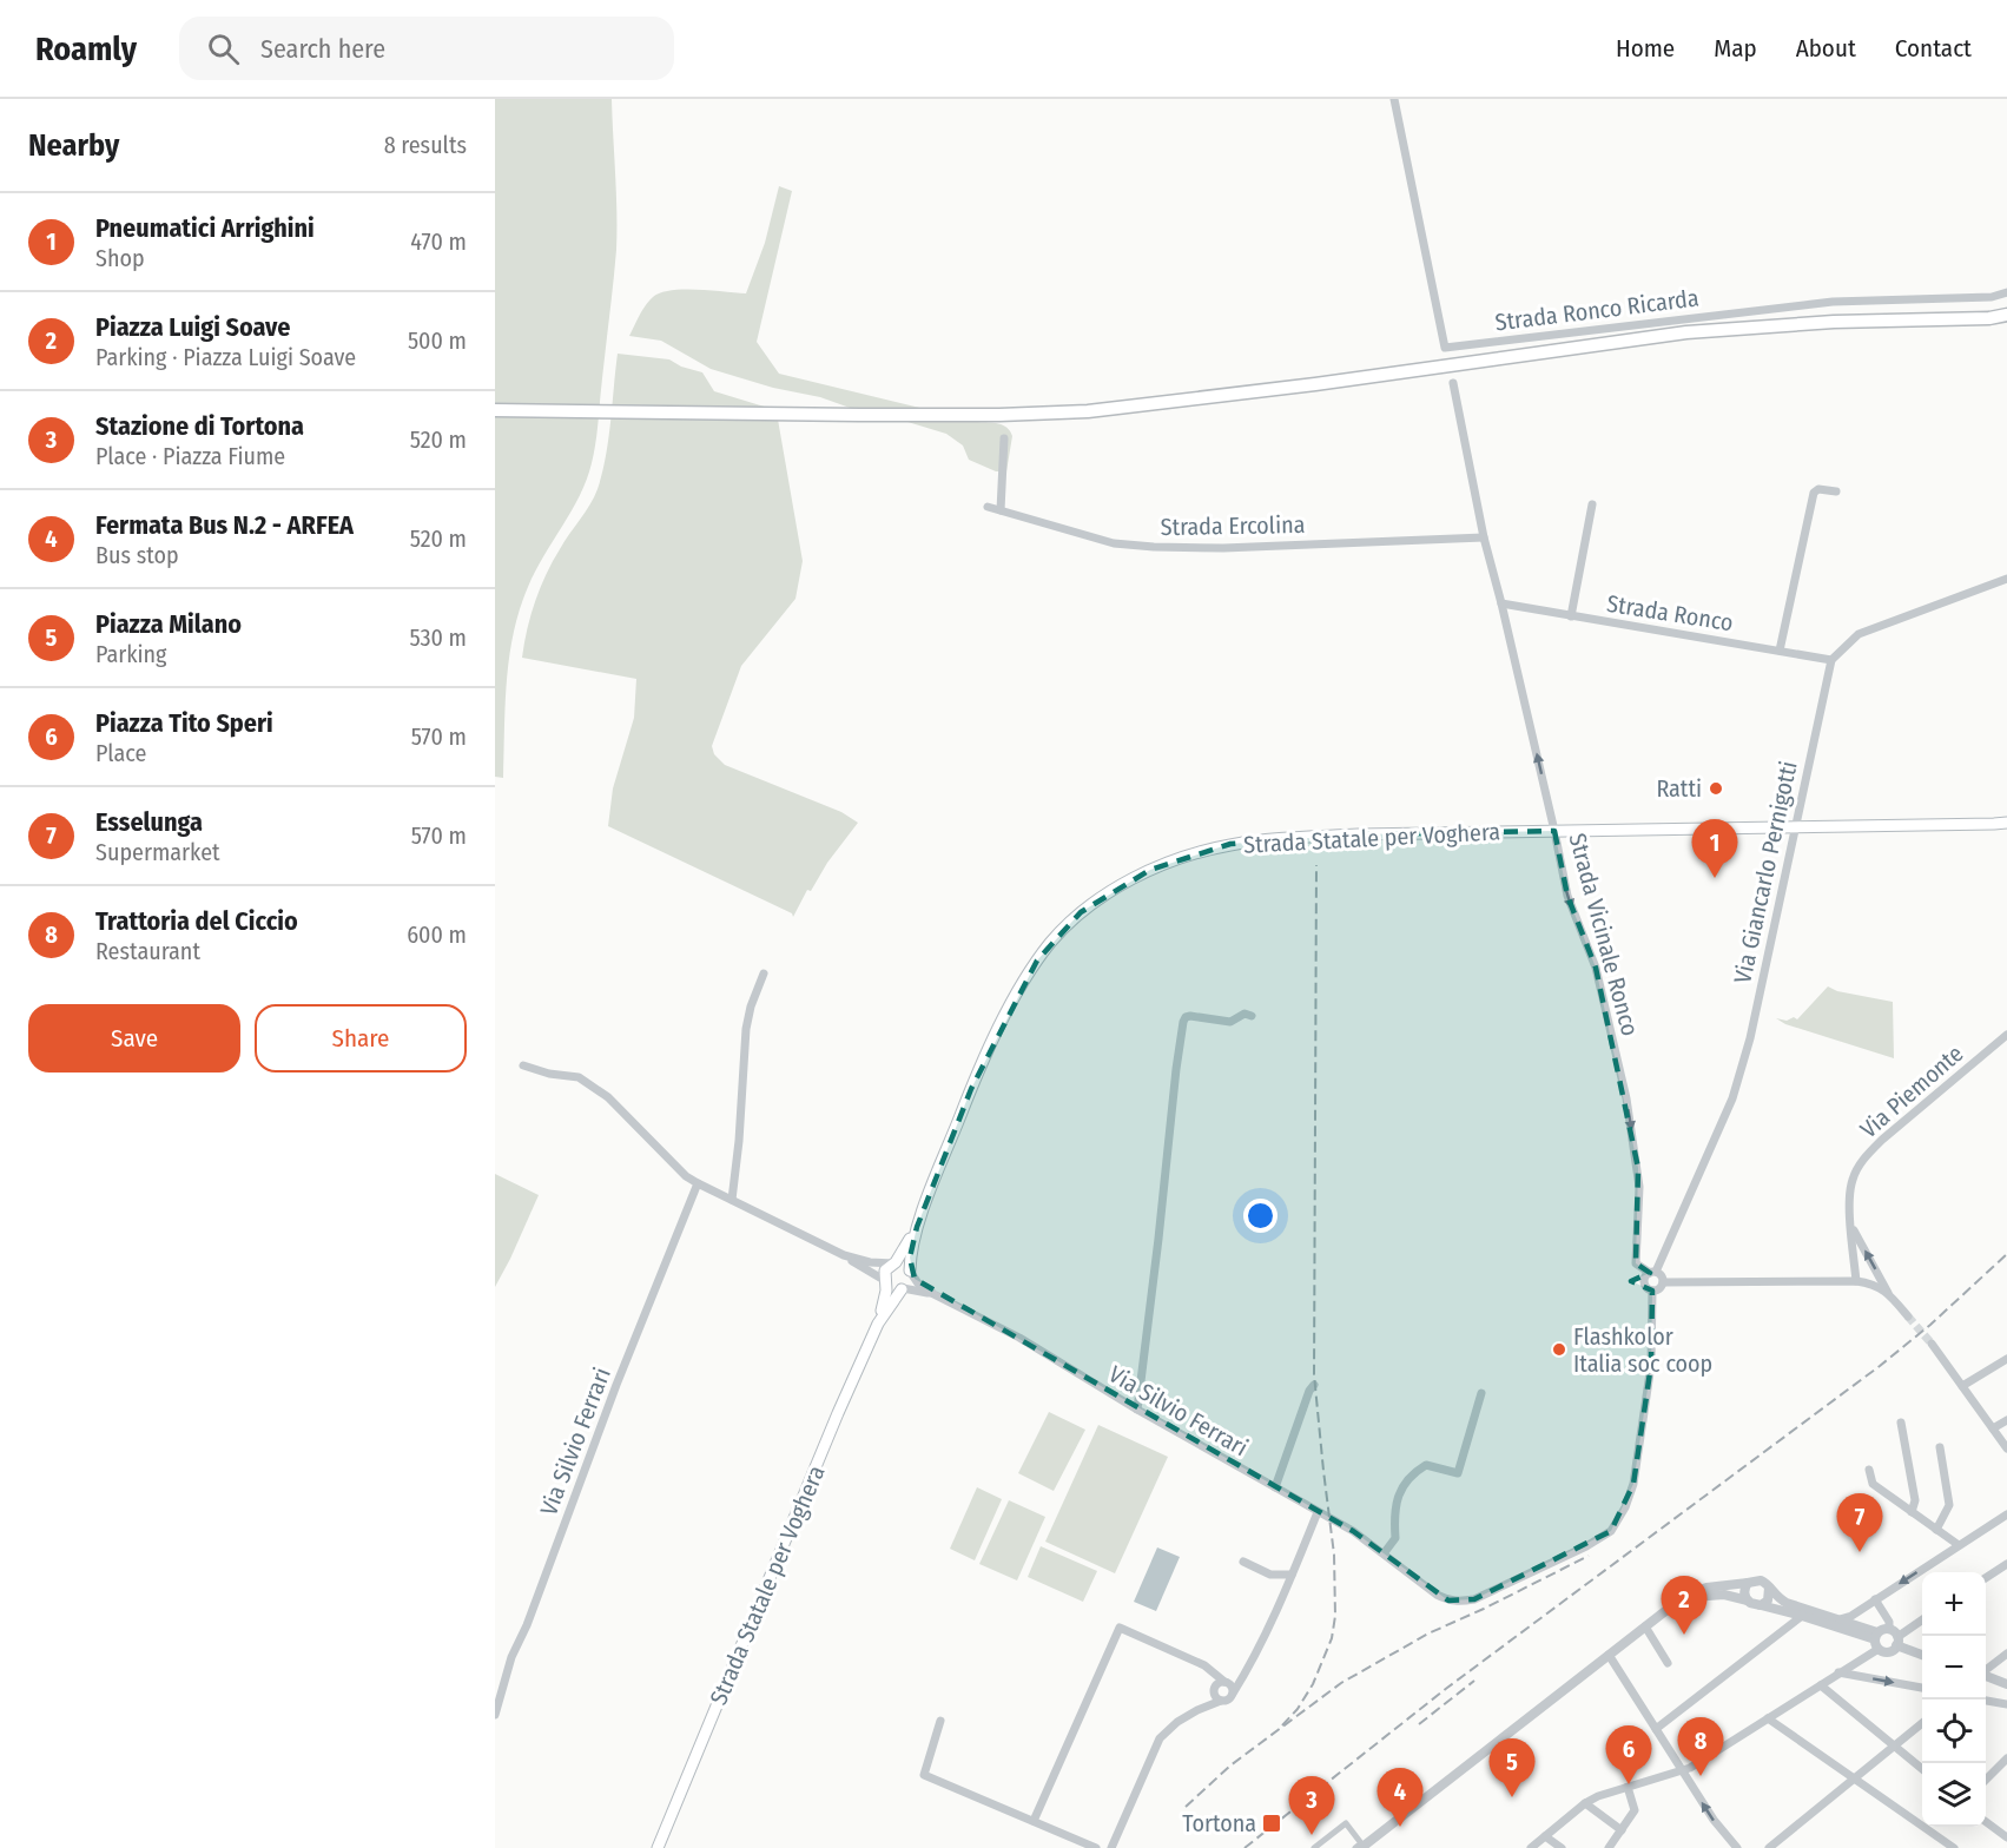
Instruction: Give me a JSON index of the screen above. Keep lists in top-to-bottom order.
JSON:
{
  "streets": {
    "main road": ["Strada Statale per Voghera"],
    "street": [
      "Strada Ronco Ricarda",
      "Strada Ercolina",
      "Strada Ronco",
      "Via Giancarlo Pernigotti",
      "Strada Vicinale Ronco",
      "Via Piemonte",
      "Via Silvio Ferrari"
    ]
  },
  "crossings": [
    ["Strada Ronco", "Via Giancarlo Pernigotti"],
    ["Strada Ronco", "Strada Vicinale Ronco"],
    ["Strada Statale per Voghera", "Via Giancarlo Pernigotti"],
    ["Strada Statale per Voghera", "Strada Vicinale Ronco"],
    ["Strada Statale per Voghera", "Via Silvio Ferrari"],
    ["Via Giancarlo Pernigotti", "Strada Vicinale Ronco"],
    ["Via Giancarlo Pernigotti", "Via Silvio Ferrari"],
    ["Strada Vicinale Ronco", "Via Silvio Ferrari"]
  ],
  "places": {
    "other": ["Ratti", "Flashkolor Italia soc coop"],
    "transit": ["Tortona"]
  },
  "page": {
    "header": "Roamly",
    "search": "Search here",
    "nav": [
      "Home",
      "Map",
      "About",
      "Contact"
    ],
    "heading": ["Nearby", "8 results"],
    "list": [
      {
        "mark": "1",
        "name": "Pneumatici Arrighini",
        "note": "Shop",
        "value": "470 m"
      },
      {
        "mark": "2",
        "name": "Piazza Luigi Soave",
        "note": "Parking · Piazza Luigi Soave",
        "value": "500 m"
      },
      {
        "mark": "3",
        "name": "Stazione di Tortona",
        "note": "Place · Piazza Fiume",
        "value": "520 m"
      },
      {
        "mark": "4",
        "name": "Fermata Bus N.2 - ARFEA",
        "note": "Bus stop",
        "value": "520 m"
      },
      {
        "mark": "5",
        "name": "Piazza Milano",
        "note": "Parking",
        "value": "530 m"
      },
      {
        "mark": "6",
        "name": "Piazza Tito Speri",
        "note": "Place",
        "value": "570 m"
      },
      {
        "mark": "7",
        "name": "Esselunga",
        "note": "Supermarket",
        "value": "570 m"
      },
      {
        "mark": "8",
        "name": "Trattoria del Ciccio",
        "note": "Restaurant",
        "value": "600 m"
      }
    ],
    "pins": [
      "1",
      "7",
      "2",
      "8",
      "6",
      "5",
      "4",
      "3"
    ],
    "buttons": ["Save", "Share"],
    "map_buttons": ["+", "−"]
  }
}
